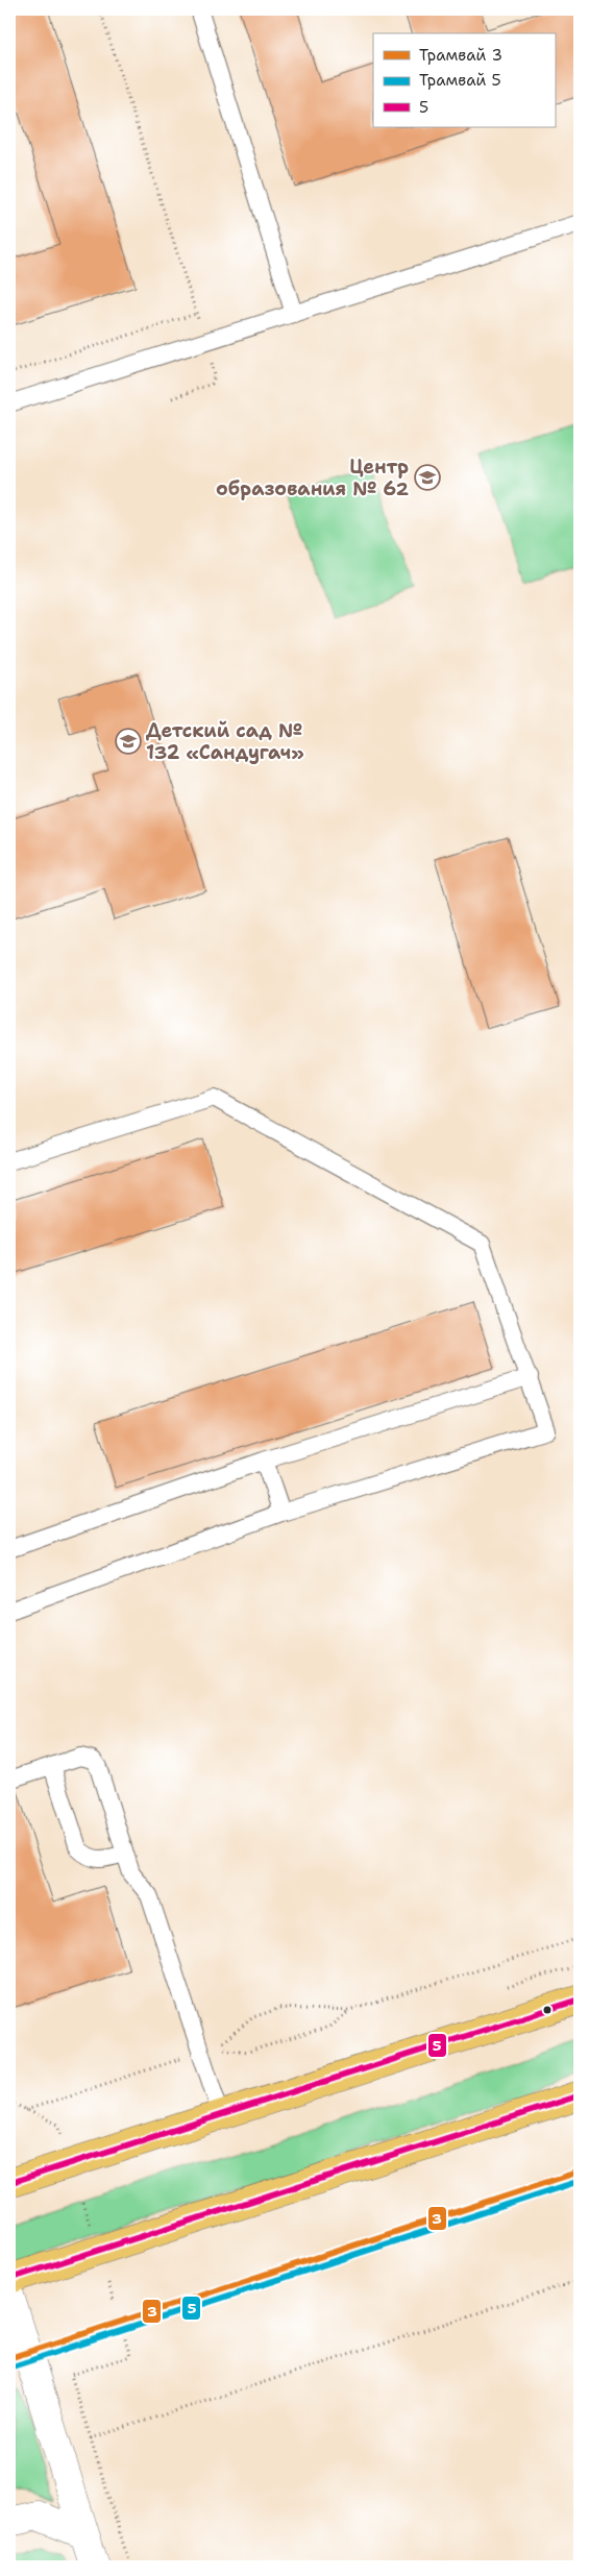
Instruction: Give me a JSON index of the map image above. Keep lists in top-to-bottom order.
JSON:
{
  "places": {
    "school or university": ["Центр образования № 62", "Детский сад № 132 «Сандугач»"]
  },
  "lines": ["transit line 5", "tram line 3", "tram line 5"],
  "legend": ["Трамвай 3", "Трамвай 5", "5"]
}
